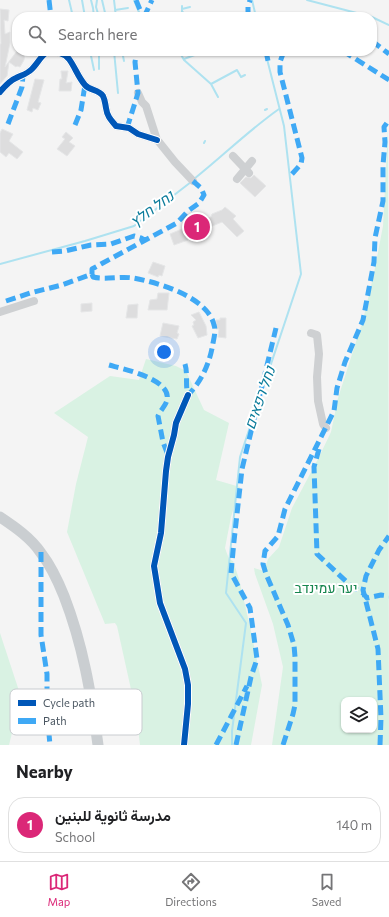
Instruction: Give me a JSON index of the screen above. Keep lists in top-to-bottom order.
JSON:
{
  "water": ["נחל חלץ", "נחל רפאים"],
  "parks": ["יער עמינדב"],
  "legend": ["Cycle path", "Path"],
  "page": {
    "search": "Search here",
    "pins": "1",
    "heading": "Nearby",
    "list": [
      {
        "mark": "1",
        "name": "مدرسة ثانوية للبنين",
        "note": "School",
        "value": "140 m"
      }
    ],
    "nav": ["Map", "Directions", "Saved"]
  }
}
